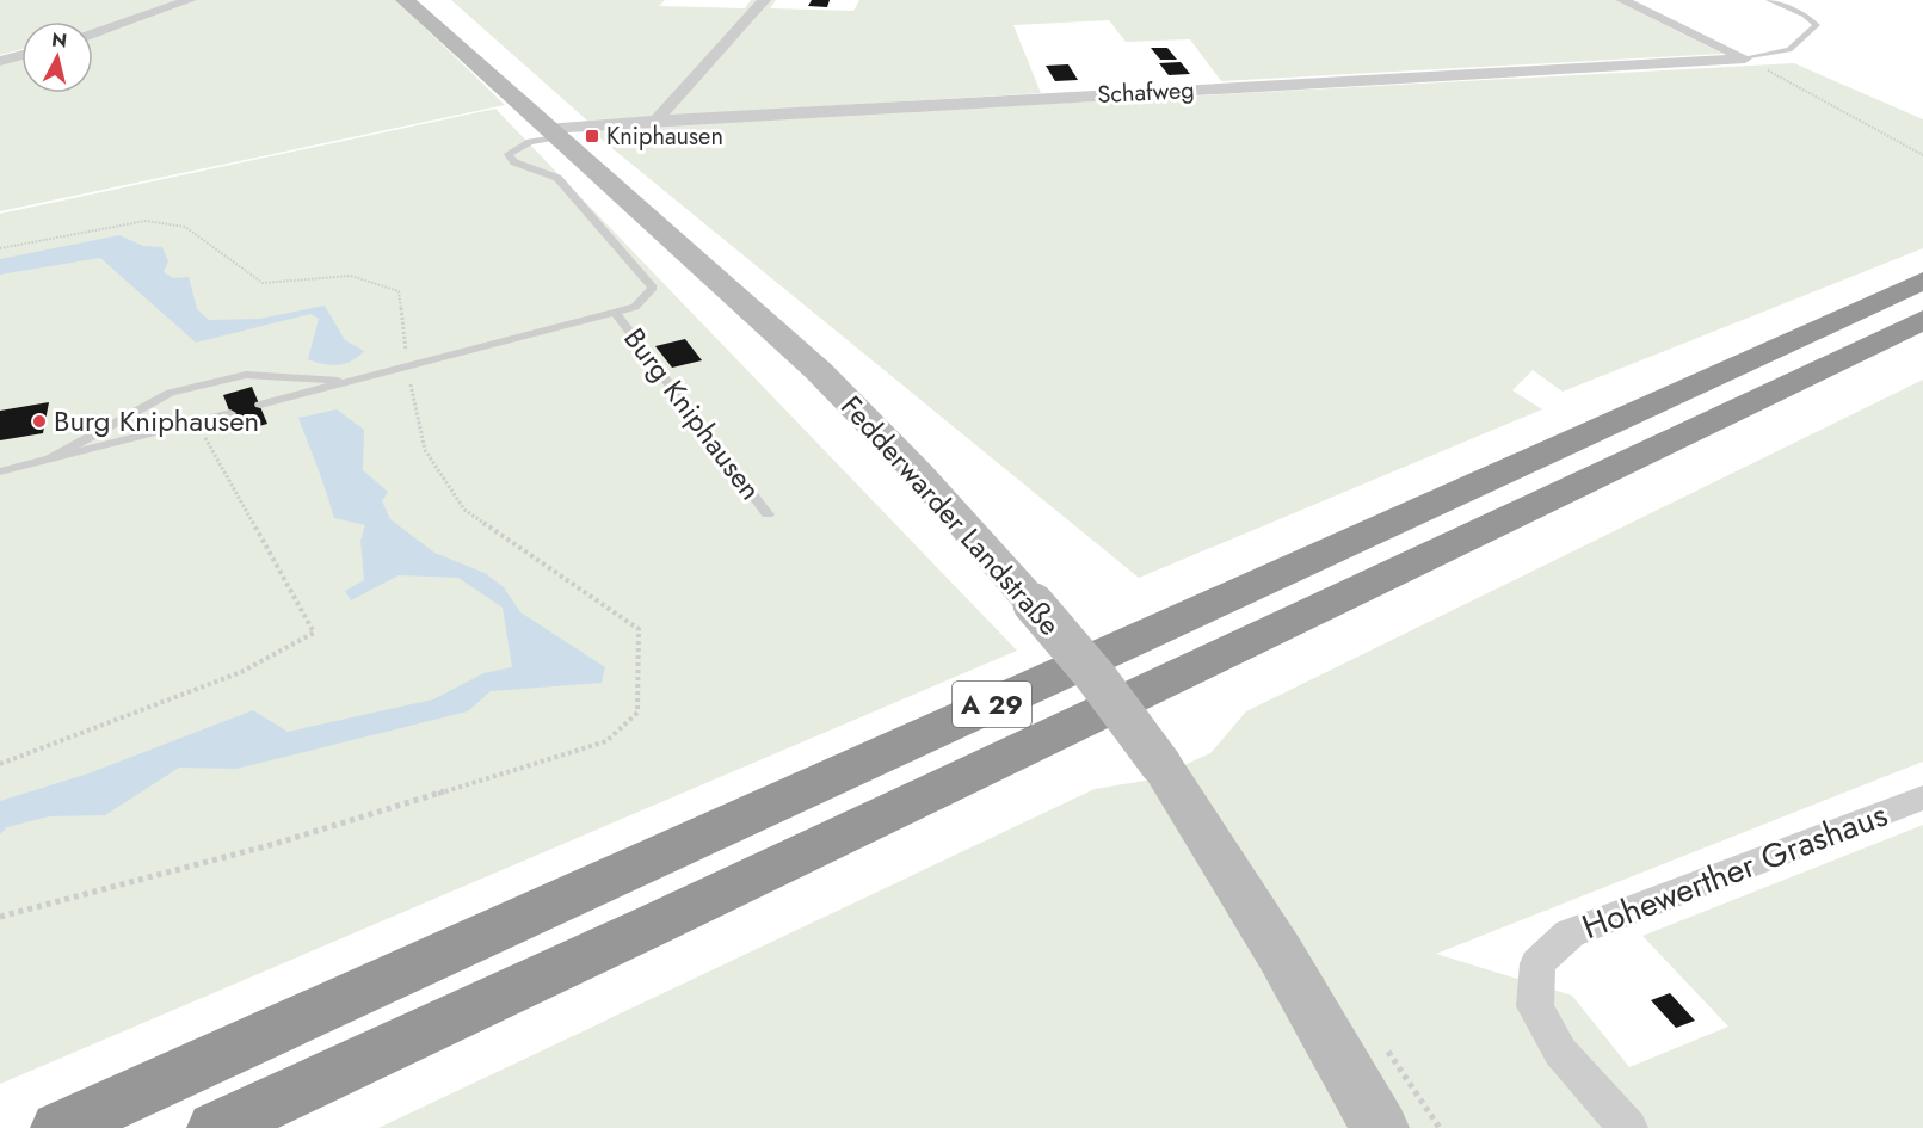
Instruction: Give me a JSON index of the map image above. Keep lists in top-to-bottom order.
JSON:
{
  "streets": {
    "highway": ["A 29"],
    "street": ["Schafweg", "Fedderwarder Landstraße", "Hohewerther Grashaus"],
    "lane": ["Burg Kniphausen"]
  },
  "crossings": [
    ["Schafweg", "Burg Kniphausen"],
    ["Schafweg", "Fedderwarder Landstraße"],
    ["Burg Kniphausen", "Fedderwarder Landstraße"]
  ],
  "places": {
    "transit": ["Kniphausen"],
    "other": ["Burg Kniphausen"]
  },
  "north": "top"
}
